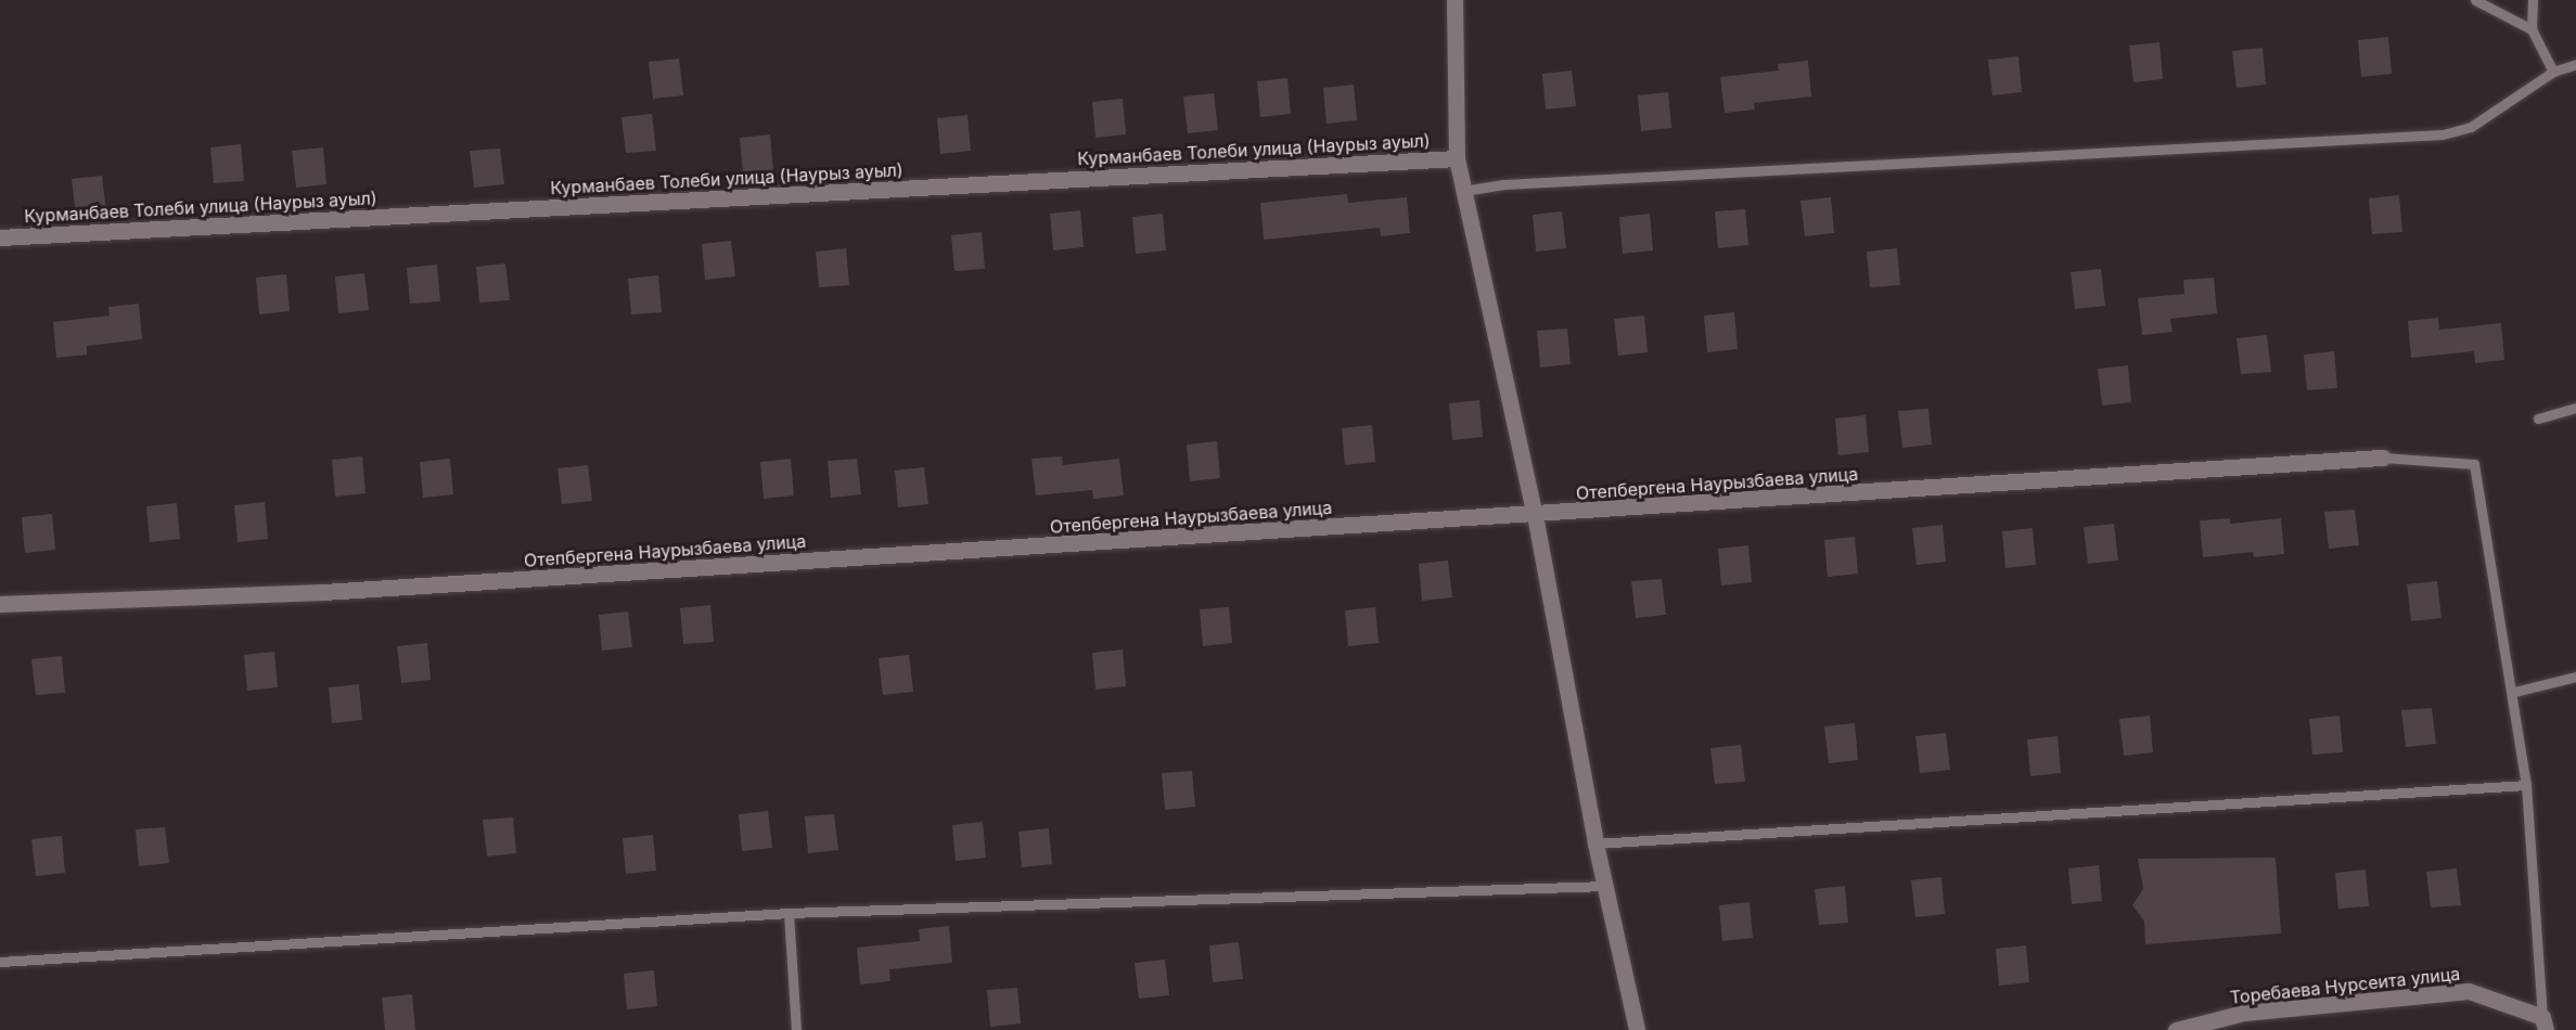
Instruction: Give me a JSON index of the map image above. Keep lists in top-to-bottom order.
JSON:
{
  "streets": {
    "street": ["Курманбаев Толеби улица (Наурыз ауыл)", "Отепбергена Наурызбаева улица", "Торебаева Нурсеита улица"]
  }
}
